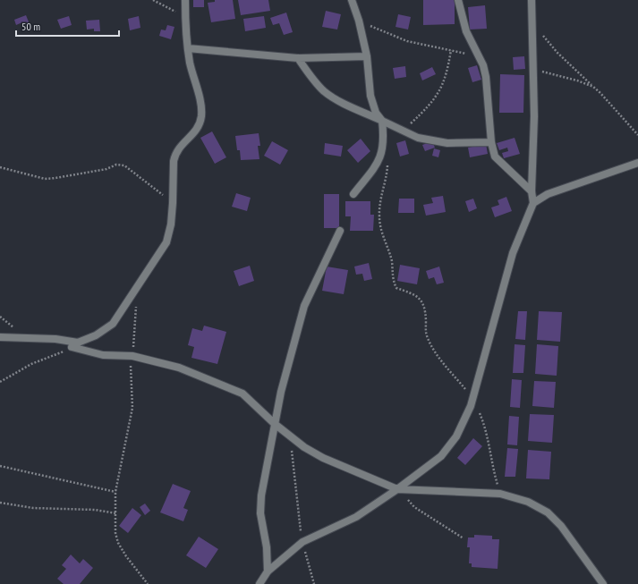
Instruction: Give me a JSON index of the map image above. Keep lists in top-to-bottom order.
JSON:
{
  "scale_bar": "50 m"
}
